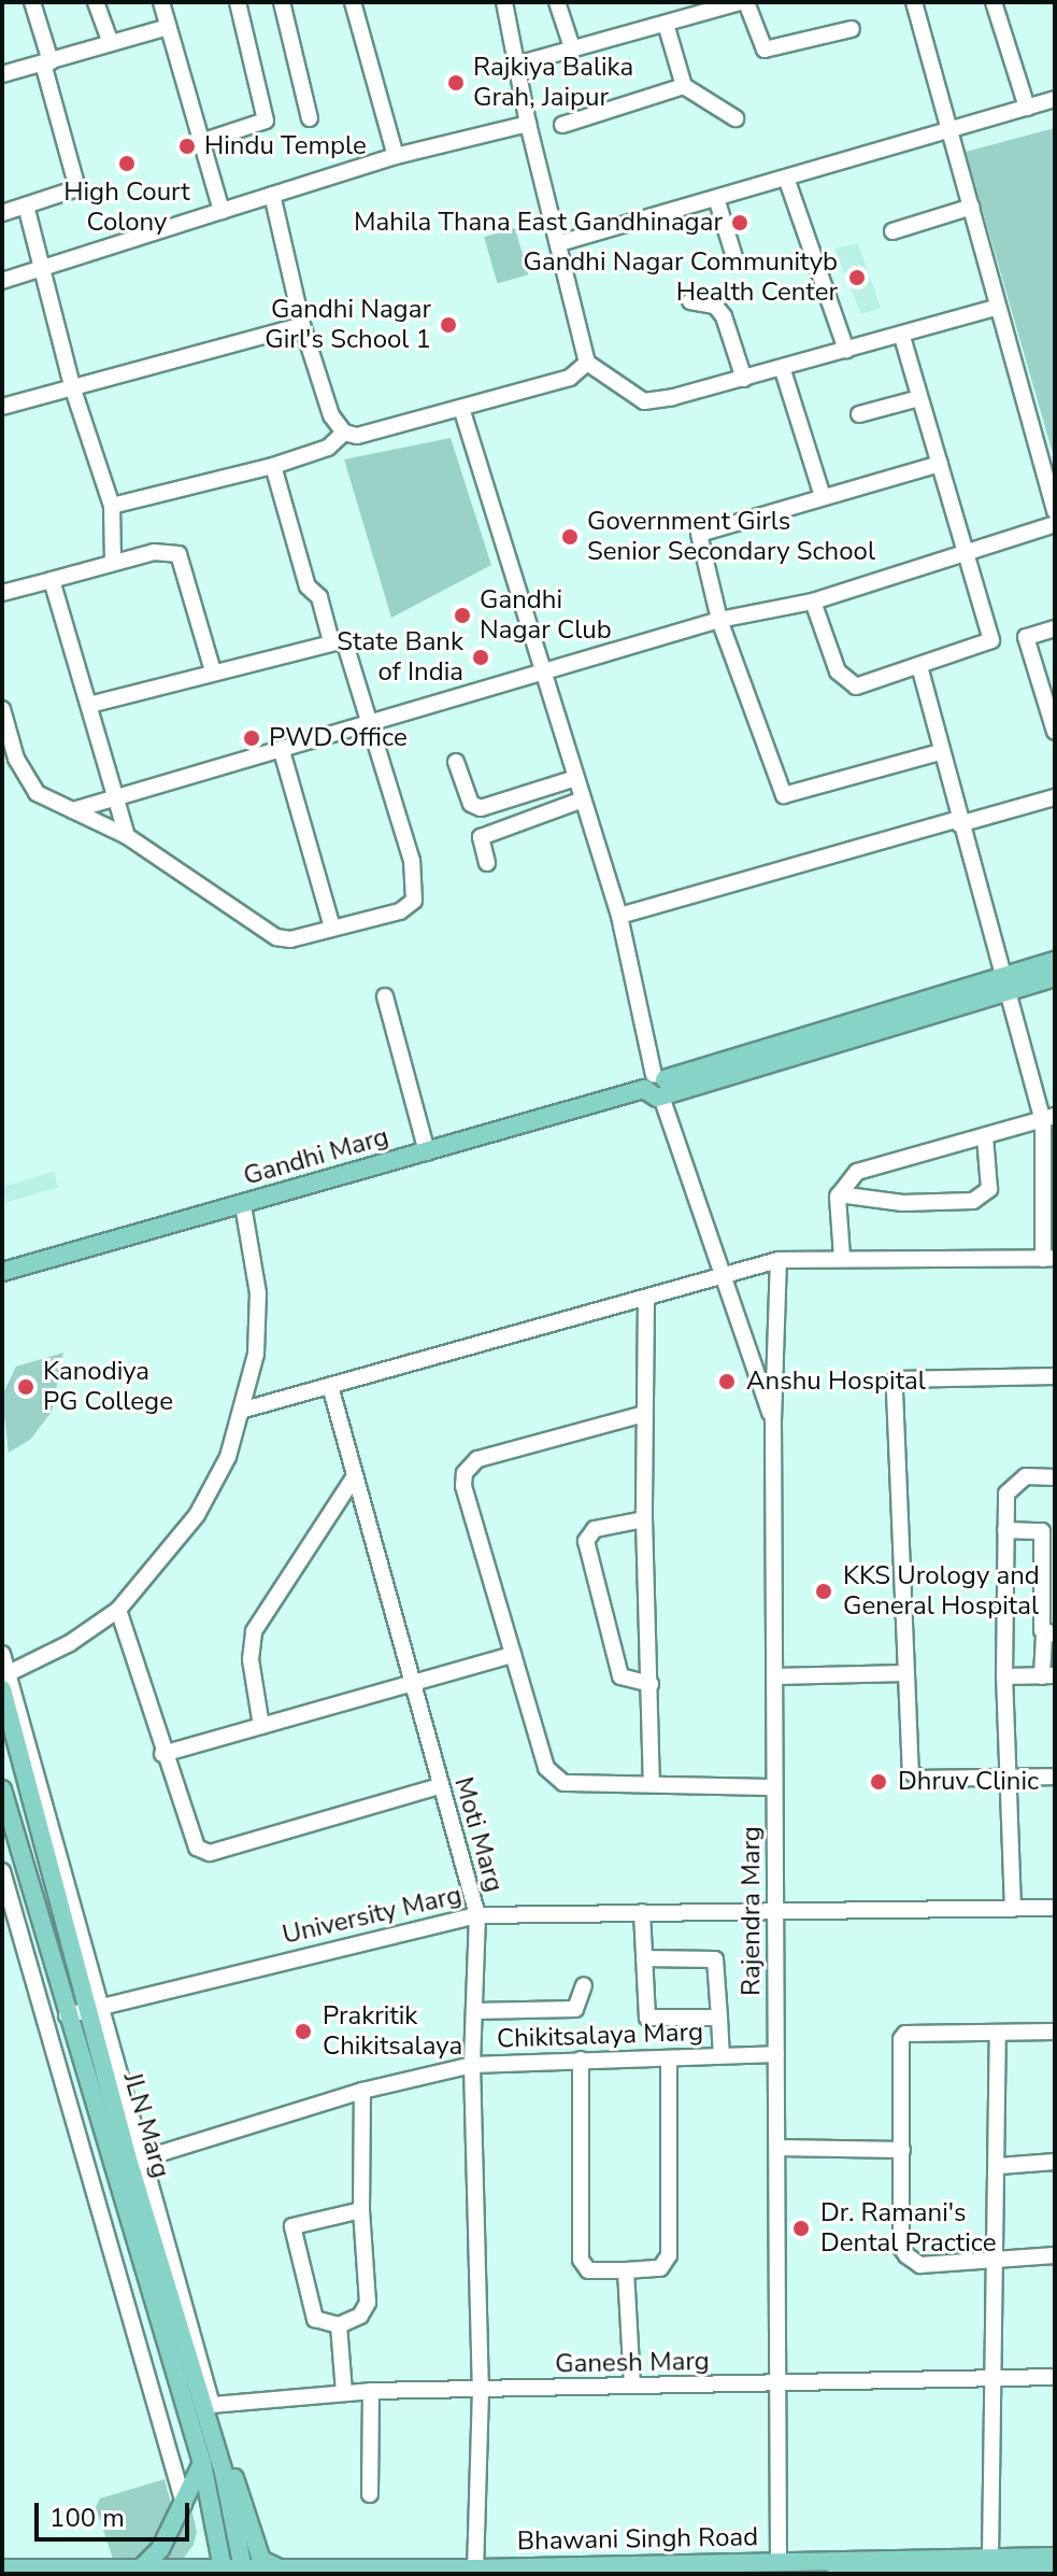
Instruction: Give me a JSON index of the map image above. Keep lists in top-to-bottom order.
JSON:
{
  "streets": {
    "main road": ["Gandhi Marg", "JLN Marg", "Bhawani Singh Road"],
    "street": [
      "Moti Marg",
      "Rajendra Marg",
      "University Marg",
      "Chikitsalaya Marg",
      "Ganesh Marg"
    ]
  },
  "crossings": [
    ["Moti Marg", "University Marg"],
    ["Moti Marg", "Chikitsalaya Marg"],
    ["Moti Marg", "Ganesh Marg"],
    ["Moti Marg", "Bhawani Singh Road"],
    ["Rajendra Marg", "University Marg"],
    ["Rajendra Marg", "Chikitsalaya Marg"],
    ["Rajendra Marg", "Ganesh Marg"],
    ["Rajendra Marg", "Bhawani Singh Road"],
    ["University Marg", "JLN Marg"],
    ["Chikitsalaya Marg", "JLN Marg"],
    ["JLN Marg", "Ganesh Marg"],
    ["JLN Marg", "Bhawani Singh Road"]
  ],
  "places": [
    "Rajkiya Balika Grah, Jaipur",
    "Hindu Temple",
    "High Court Colony",
    "Mahila Thana East Gandhinagar",
    "Gandhi Nagar Communityb Health Center",
    "Gandhi Nagar Girl's School 1",
    "Government Girls Senior Secondary School",
    "Gandhi Nagar Club",
    "State Bank of India",
    "PWD Office",
    "Anshu Hospital",
    "Kanodiya PG College",
    "KKS Urology and General Hospital",
    "Dhruv Clinic",
    "Prakritik Chikitsalaya",
    "Dr. Ramani's Dental Practice"
  ],
  "scale_bar": "100 m"
}
